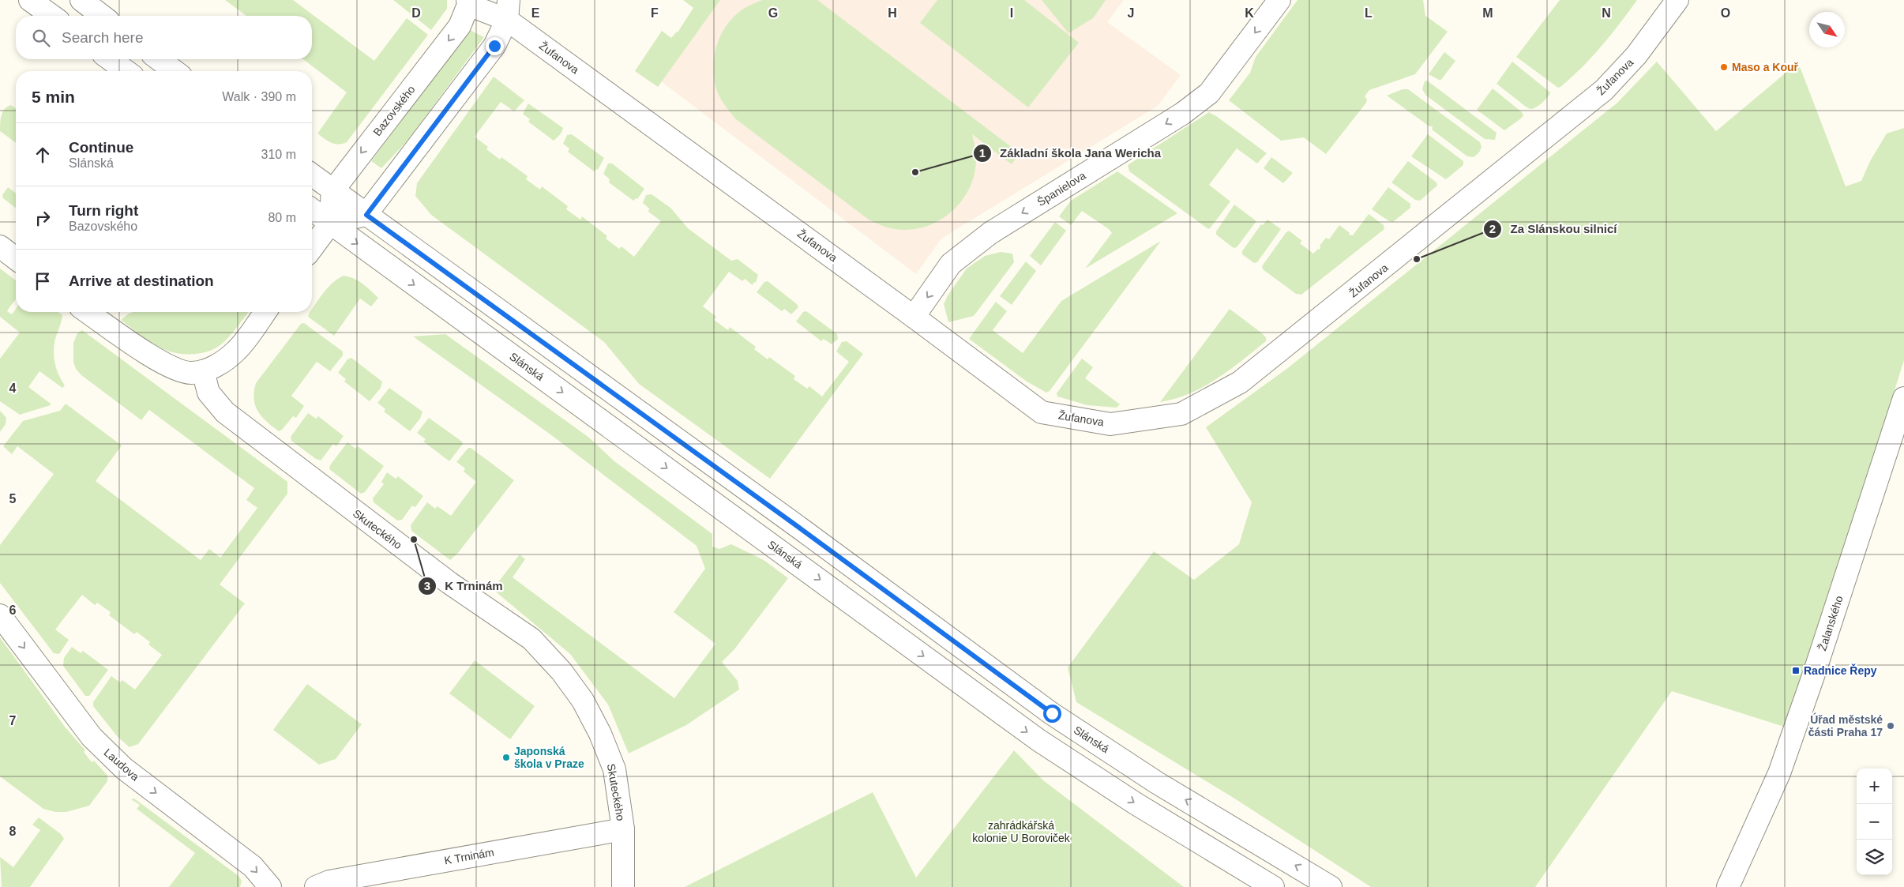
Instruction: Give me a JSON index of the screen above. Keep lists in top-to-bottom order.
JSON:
{
  "streets": {
    "street": [
      "Žufanova",
      "Bazovského",
      "Španielova",
      "Slánská",
      "Skuteckého",
      "Žalanského",
      "Laudova",
      "K Trninám"
    ]
  },
  "crossings": [
    ["Žufanova", "Bazovského"],
    ["Žufanova", "Španielova"],
    ["Bazovského", "Slánská"],
    ["Skuteckého", "K Trninám"]
  ],
  "one_way": ["Španielova", "Laudova"],
  "parks": ["zahrádkářská kolonie U Boroviček"],
  "places": {
    "other": [
      "Maso a Kouř",
      "Základní škola Jana Wericha",
      "Za Slánskou silnicí",
      "K Trninám",
      "Úřad městské části Praha 17",
      "Japonská škola v Praze"
    ],
    "transit": ["Radnice Řepy"]
  },
  "north": "bottom right",
  "page": {
    "search": "Search here",
    "heading": ["5 min", "Walk · 390 m"],
    "list": [
      ["Continue", "Slánská", "310 m"],
      ["Turn right", "Bazovského", "80 m"],
      "Arrive at destination"
    ],
    "map_buttons": ["+", "−"]
  },
  "grid": {
    "columns": [
      "D",
      "E",
      "F",
      "G",
      "H",
      "I",
      "J",
      "K",
      "L",
      "M",
      "N",
      "O"
    ],
    "rows": [
      "4",
      "5",
      "6",
      "7",
      "8"
    ]
  }
}
